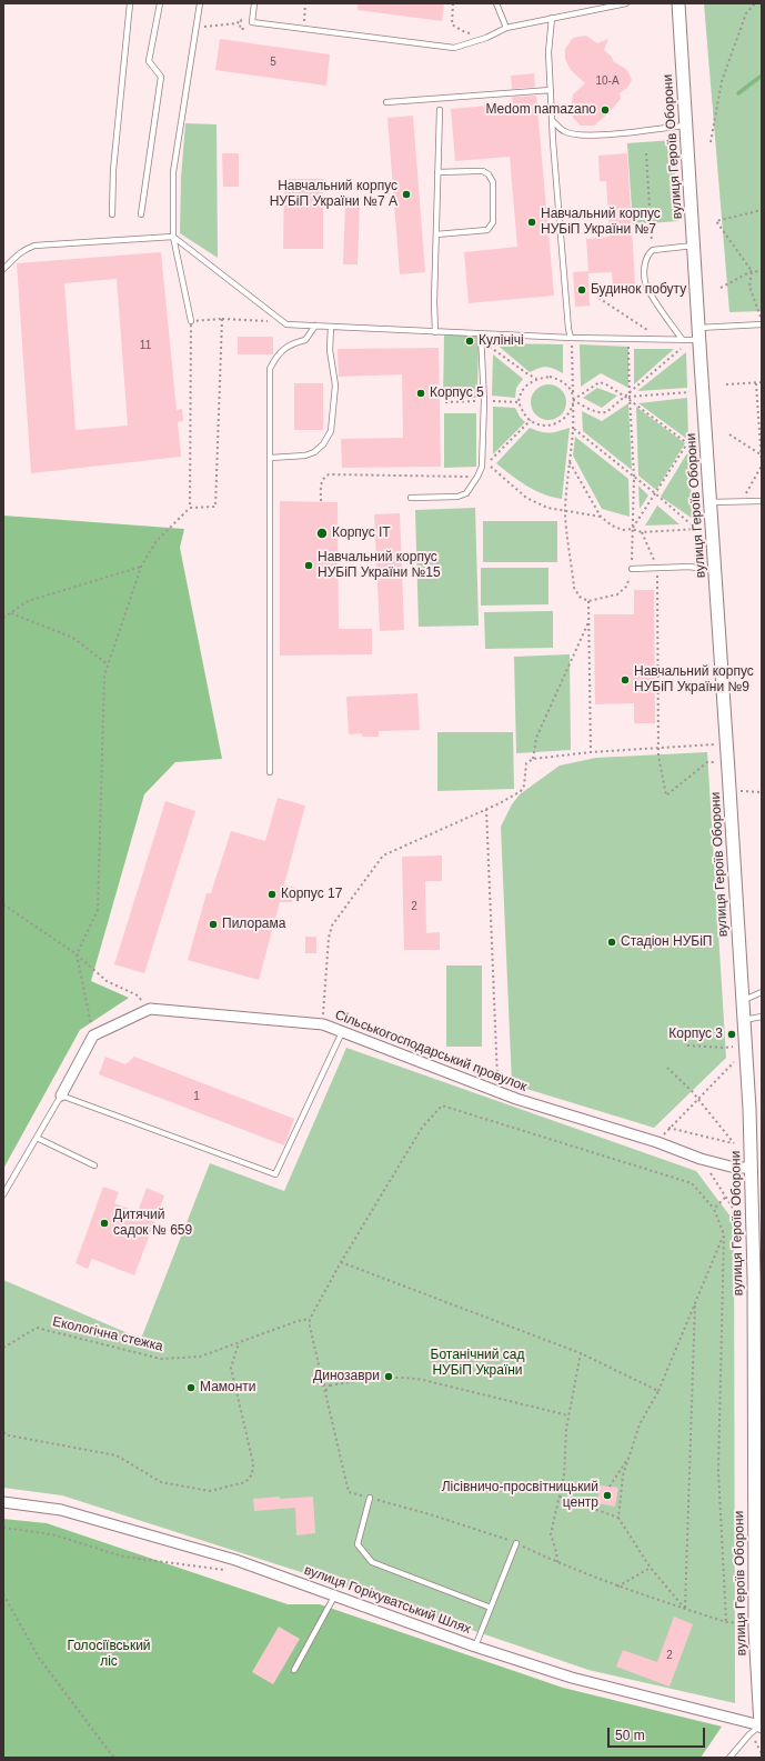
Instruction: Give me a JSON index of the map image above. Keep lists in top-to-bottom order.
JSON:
{
  "streets": {
    "street": ["вулиця Героїв Оборони", "Сільськогосподарський провулок", "вулиця Горіхуватський Шлях"],
    "path": ["Екологічна стежка"]
  },
  "crossings": [
    ["вулиця Героїв Оборони", "Сільськогосподарський провулок"],
    ["вулиця Героїв Оборони", "вулиця Горіхуватський Шлях"]
  ],
  "parks": ["Ботанічний сад НУБіП України", "Голосіївський ліс"],
  "places": [
    "Medom namazano",
    "Навчальний корпус НУБіП України №7 А",
    "Навчальний корпус НУБіП України №7",
    "Будинок побуту",
    "Кулінічі",
    "Корпус 5",
    "Корпус ІТ",
    "Навчальний корпус НУБіП України №15",
    "Навчальний корпус НУБіП України №9",
    "Корпус 17",
    "Пилорама",
    "Стадіон НУБіП",
    "Корпус 3",
    "Дитячий садок № 659",
    "Динозаври",
    "Мамонти",
    "Лісівничо-просвітницький центр"
  ],
  "house_numbers": [
    "5",
    "10-А",
    "11",
    "2",
    "1",
    "2"
  ],
  "scale_bar": "50 m"
}
